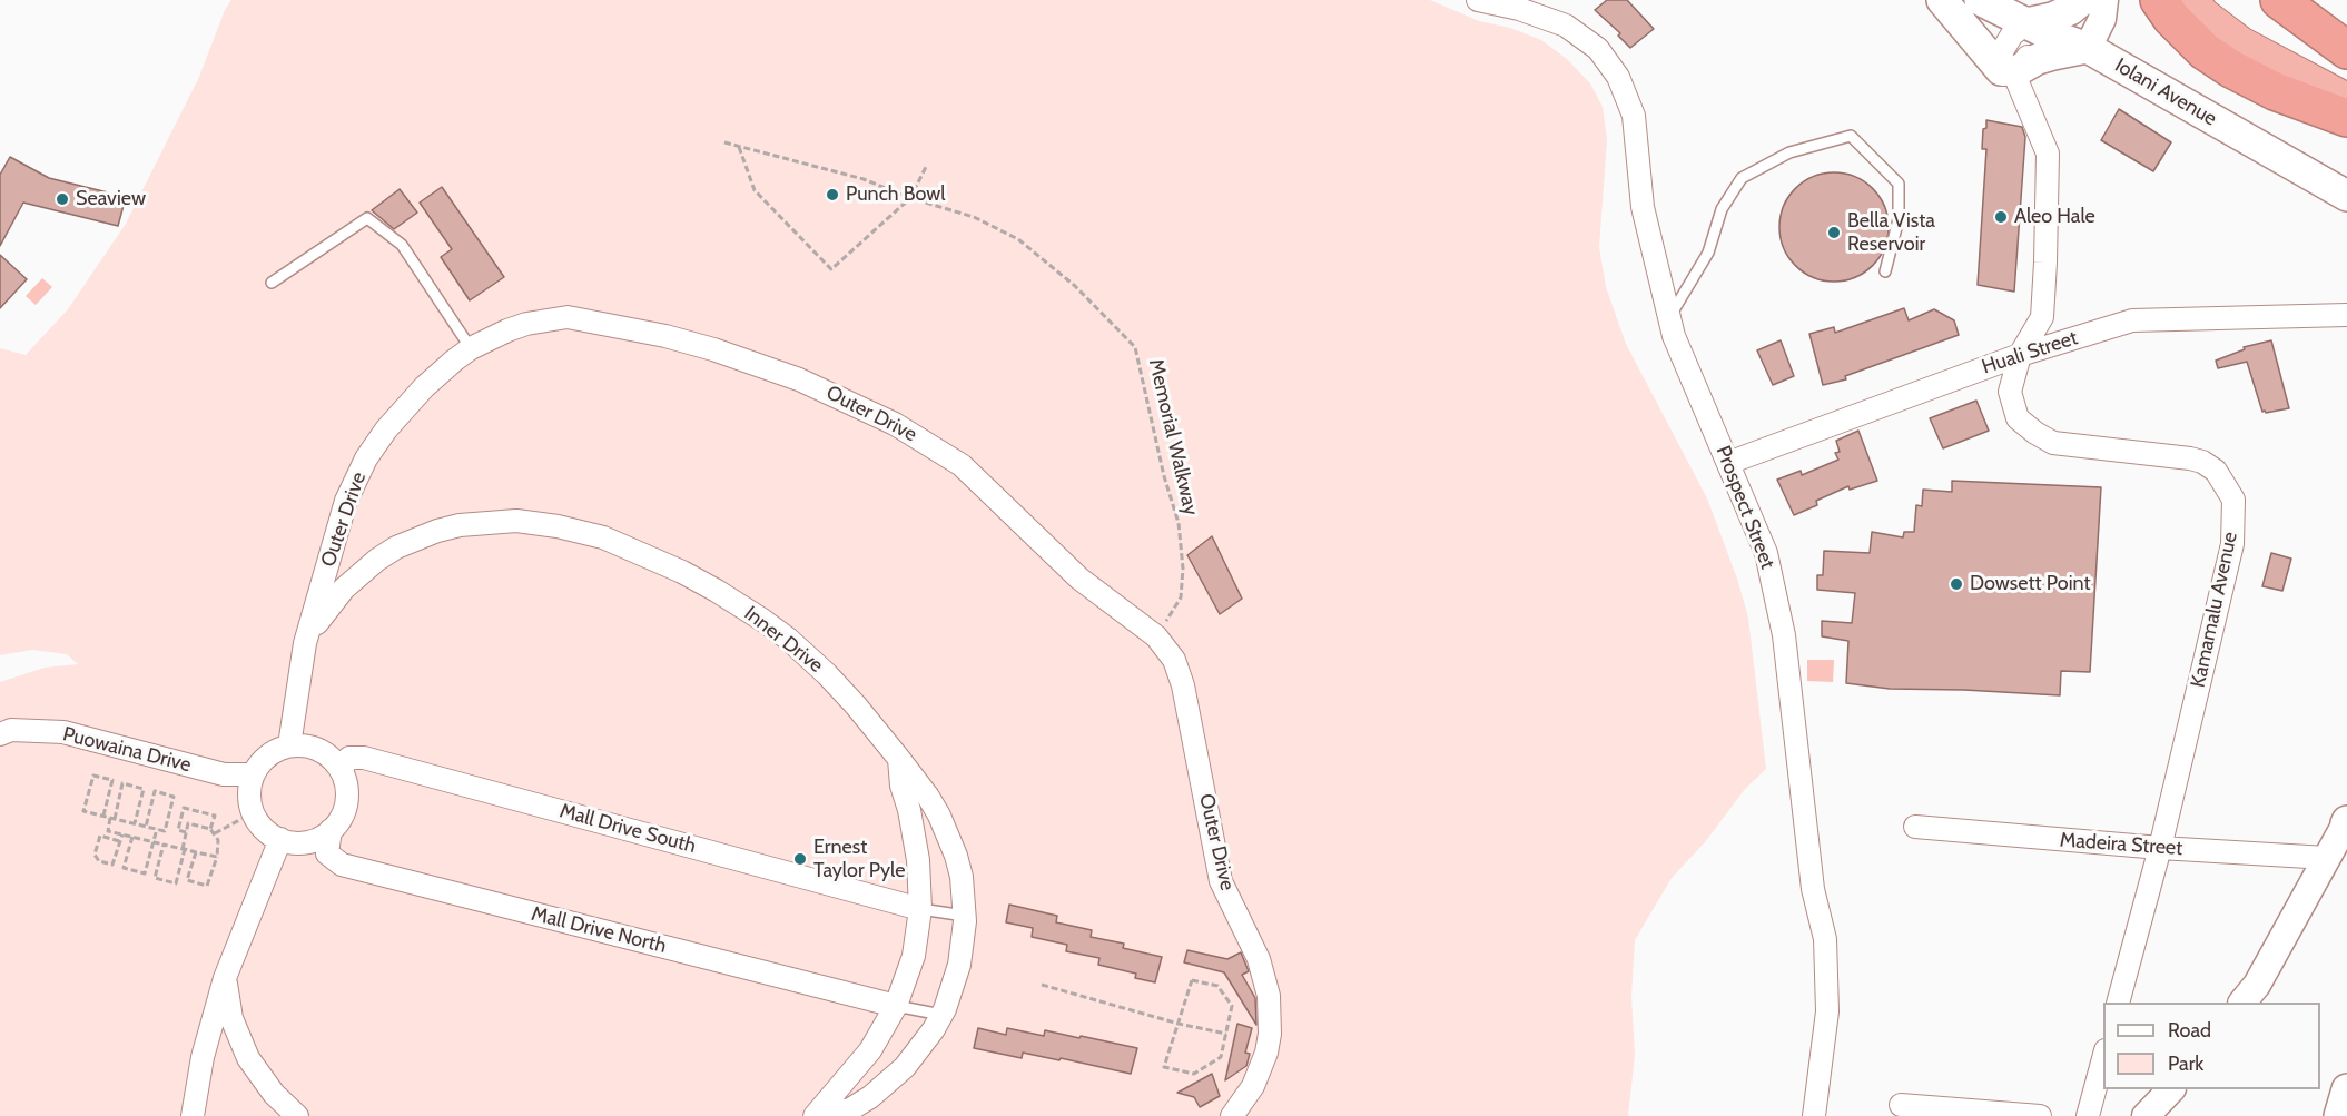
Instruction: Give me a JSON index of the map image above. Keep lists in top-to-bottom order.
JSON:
{
  "streets": {
    "main road": ["Iolani Avenue"],
    "street": [
      "Huali Street",
      "Outer Drive",
      "Prospect Street",
      "Kamamalu Avenue",
      "Inner Drive",
      "Puowaina Drive",
      "Mall Drive South",
      "Madeira Street",
      "Mall Drive North"
    ],
    "path": ["Memorial Walkway"]
  },
  "crossings": [
    ["Huali Street", "Prospect Street"],
    ["Huali Street", "Kamamalu Avenue"],
    ["Outer Drive", "Memorial Walkway"],
    ["Outer Drive", "Inner Drive"],
    ["Outer Drive", "Puowaina Drive"],
    ["Outer Drive", "Mall Drive South"],
    ["Outer Drive", "Mall Drive North"],
    ["Kamamalu Avenue", "Madeira Street"],
    ["Inner Drive", "Mall Drive South"],
    ["Inner Drive", "Mall Drive North"],
    ["Puowaina Drive", "Mall Drive South"],
    ["Puowaina Drive", "Mall Drive North"],
    ["Mall Drive South", "Mall Drive North"]
  ],
  "places": [
    "Punch Bowl",
    "Seaview",
    "Aleo Hale",
    "Bella Vista Reservoir",
    "Dowsett Point",
    "Ernest Taylor Pyle"
  ],
  "legend": ["Road", "Park"]
}
